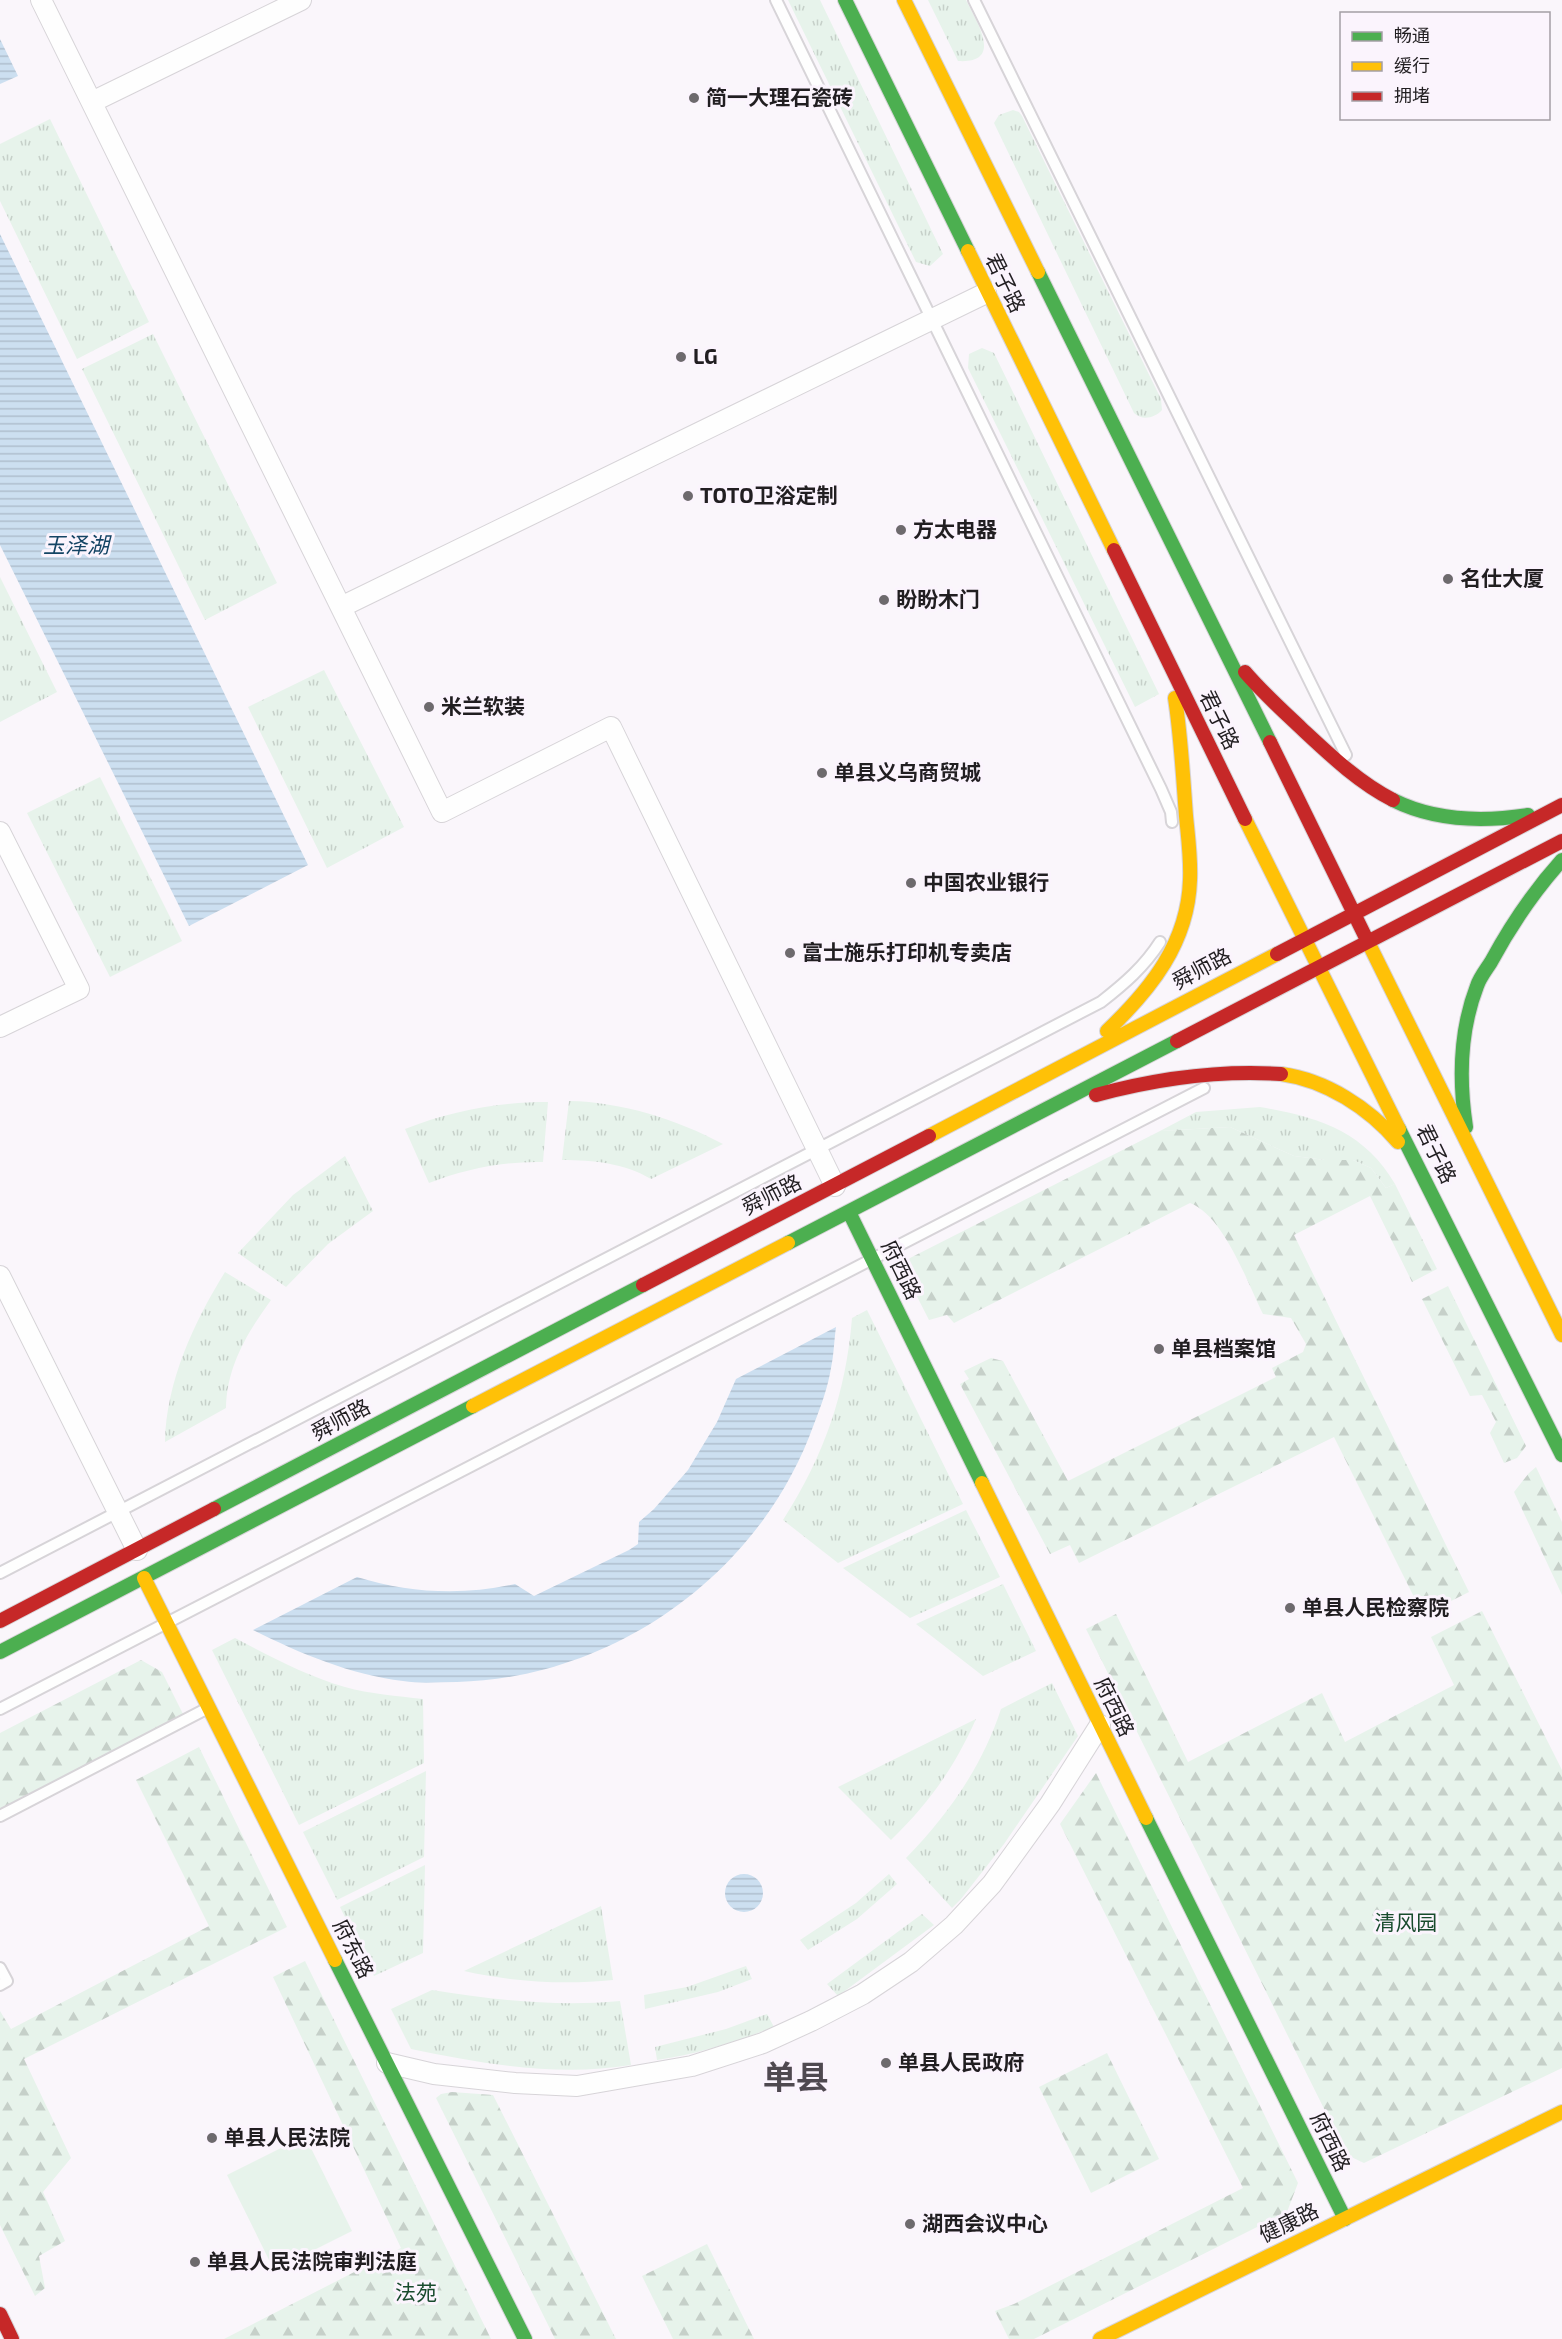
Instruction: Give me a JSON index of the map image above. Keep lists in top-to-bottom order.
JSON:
{
  "streets": {
    "main road": [
      "君子路",
      "舜师路",
      "府西路",
      "府东路",
      "健康路"
    ]
  },
  "crossings": [
    ["君子路", "舜师路"],
    ["府西路", "健康路"]
  ],
  "districts": ["单县"],
  "water": ["玉泽湖"],
  "parks": ["清风园", "法苑"],
  "places": [
    "简一大理石瓷砖",
    "LG",
    "TOTO卫浴定制",
    "方太电器",
    "名仕大厦",
    "盼盼木门",
    "米兰软装",
    "单县义乌商贸城",
    "中国农业银行",
    "富士施乐打印机专卖店",
    "单县档案馆",
    "单县人民检察院",
    "单县人民政府",
    "单县人民法院",
    "湖西会议中心",
    "单县人民法院审判法庭"
  ],
  "legend": ["畅通", "缓行", "拥堵"]
}
